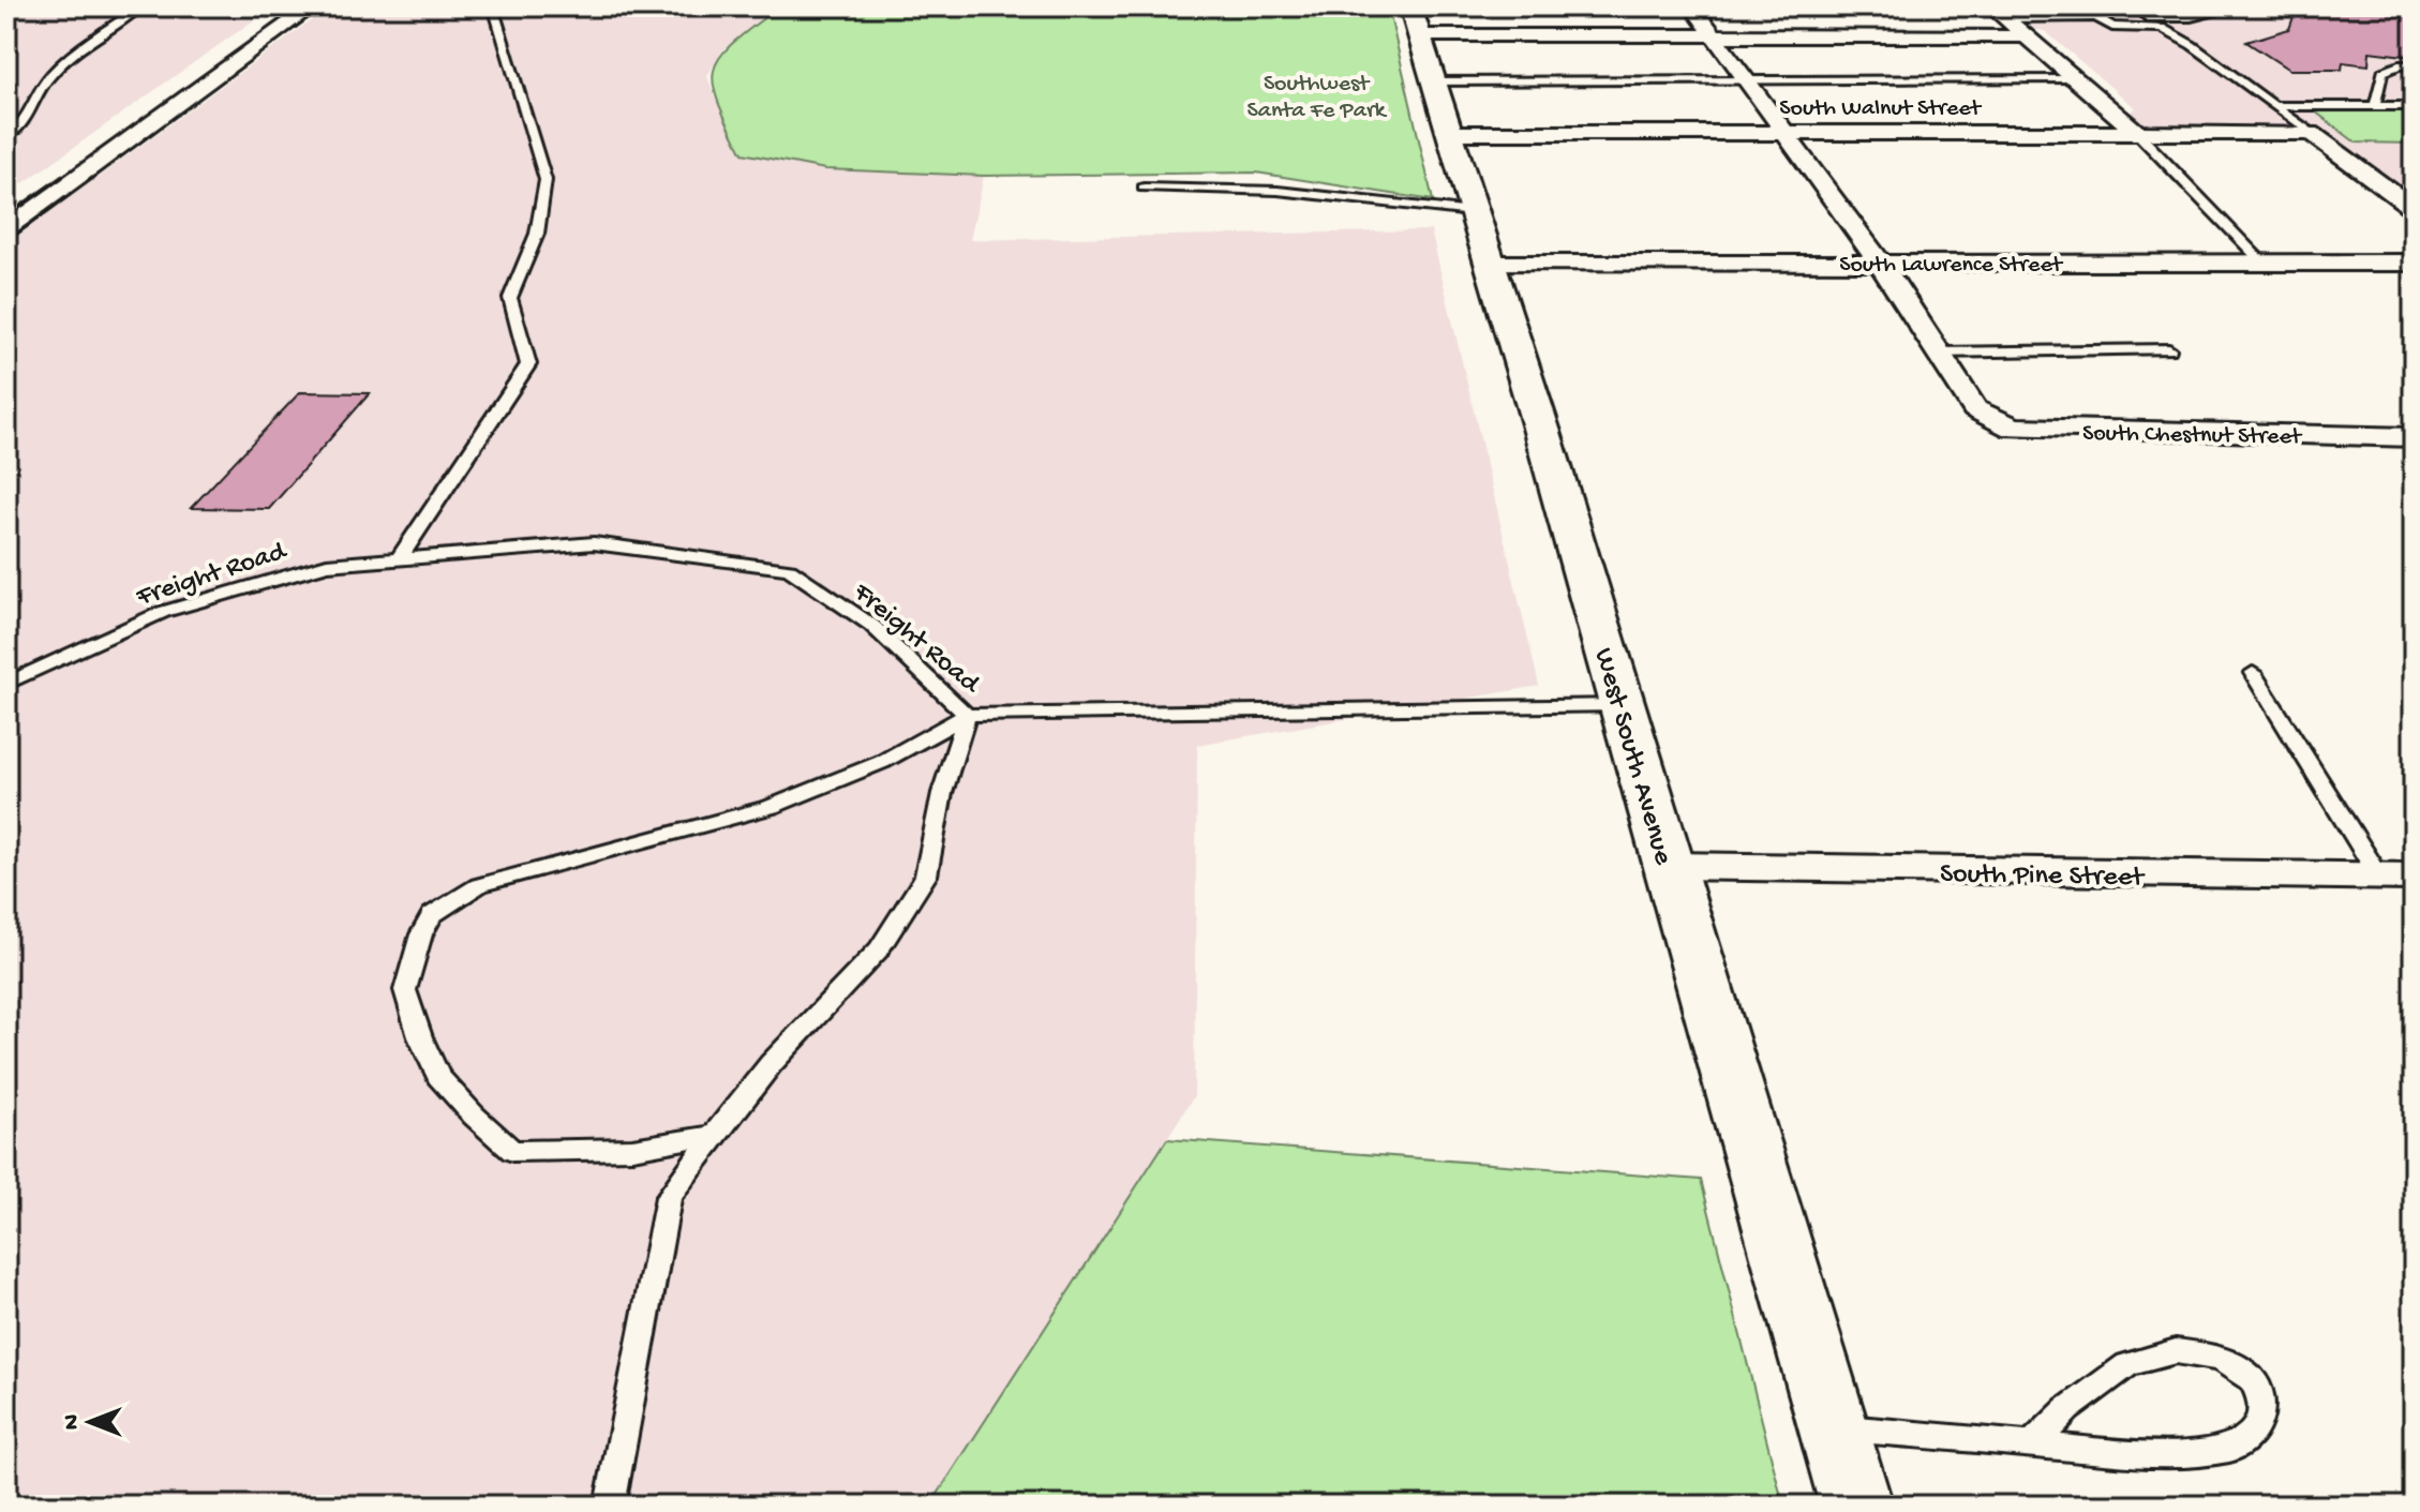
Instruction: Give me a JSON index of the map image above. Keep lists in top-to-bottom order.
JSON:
{
  "streets": {
    "main road": ["West South Avenue"],
    "street": [
      "South Walnut Street",
      "South Lawrence Street",
      "South Chestnut Street",
      "South Pine Street"
    ],
    "lane": ["Freight Road"]
  },
  "crossings": [
    ["South Walnut Street", "West South Avenue"],
    ["South Lawrence Street", "West South Avenue"],
    ["Freight Road", "West South Avenue"],
    ["West South Avenue", "South Pine Street"]
  ],
  "parks": ["Southwest Santa Fe Park"],
  "north": "left"
}
